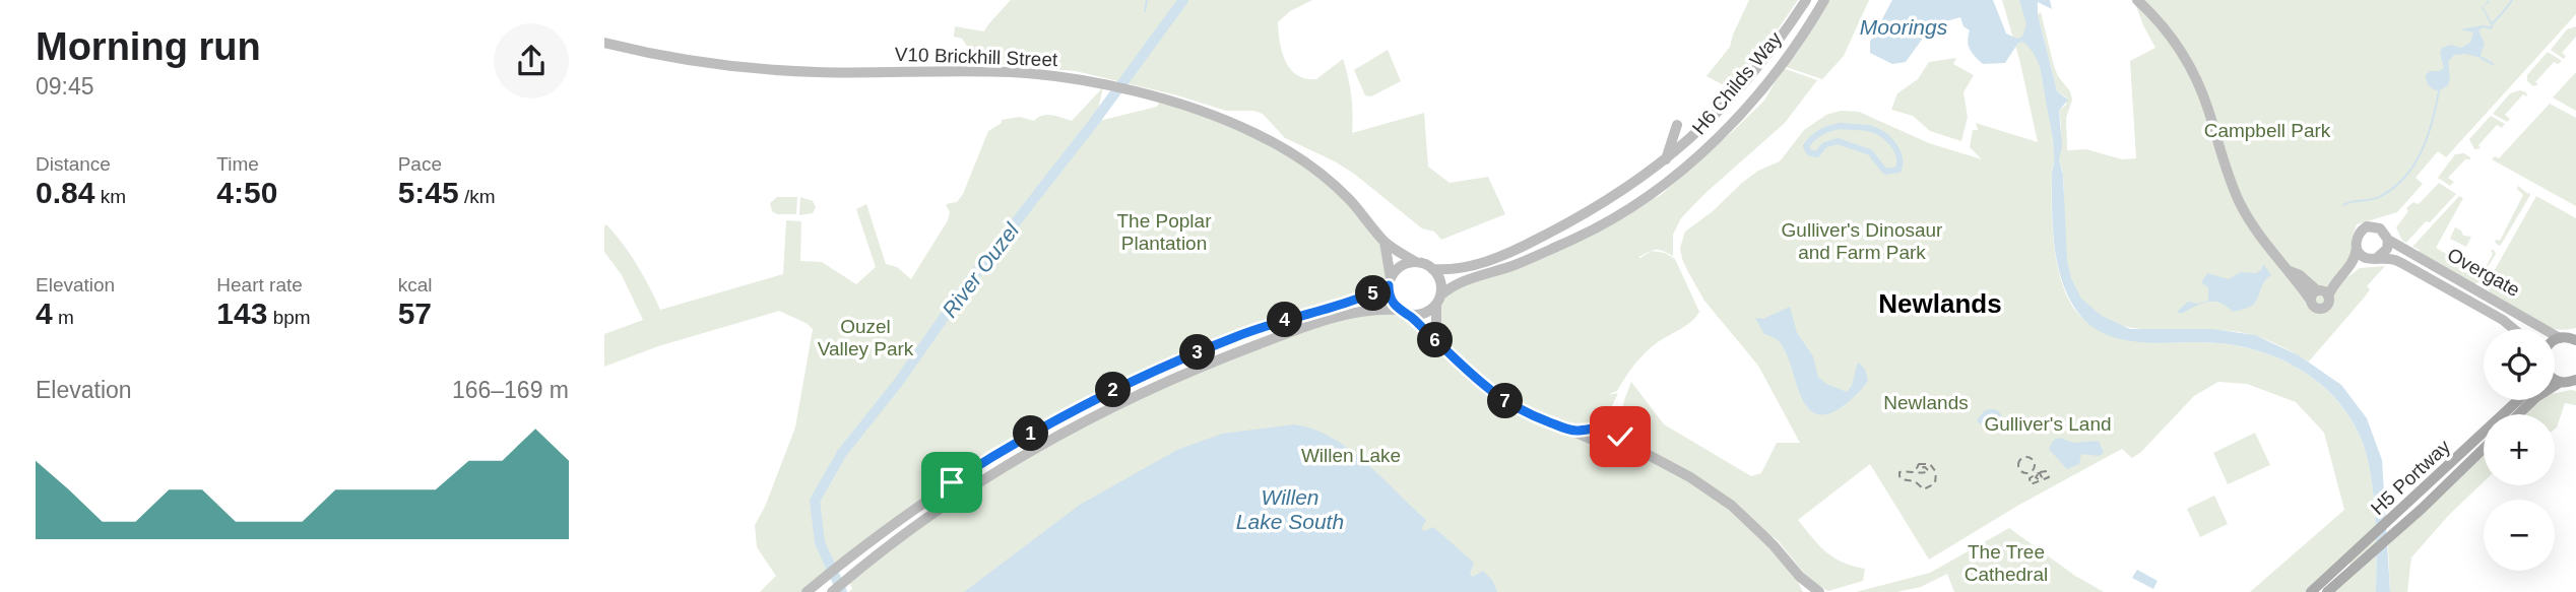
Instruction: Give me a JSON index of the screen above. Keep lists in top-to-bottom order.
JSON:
{
  "streets": {
    "main road": ["H5 Portway"],
    "street": ["V10 Brickhill Street", "H6 Childs Way", "Overgate"]
  },
  "crossings": [
    ["V10 Brickhill Street", "H6 Childs Way"]
  ],
  "districts": ["Newlands"],
  "water": ["Moorings", "River Ouzel", "Willen Lake South"],
  "parks": [
    "Campbell Park",
    "The Poplar Plantation",
    "Gulliver's Dinosaur and Farm Park",
    "Ouzel Valley Park",
    "Newlands",
    "Gulliver's Land",
    "Willen Lake",
    "The Tree Cathedral"
  ],
  "page": {
    "heading": ["Morning run", "09:45"],
    "stats": [
      ["Distance", "0.84 km"],
      ["Time", "4:50"],
      ["Pace", "5:45 /km"],
      ["Elevation", "4 m"],
      ["Heart rate", "143 bpm"],
      ["kcal", "57"]
    ],
    "pins": [
      "5",
      "4",
      "6",
      "3",
      "2",
      "7",
      "1"
    ],
    "map_buttons": ["+", "−"],
    "chart": ["Elevation", "166–169 m"]
  }
}
